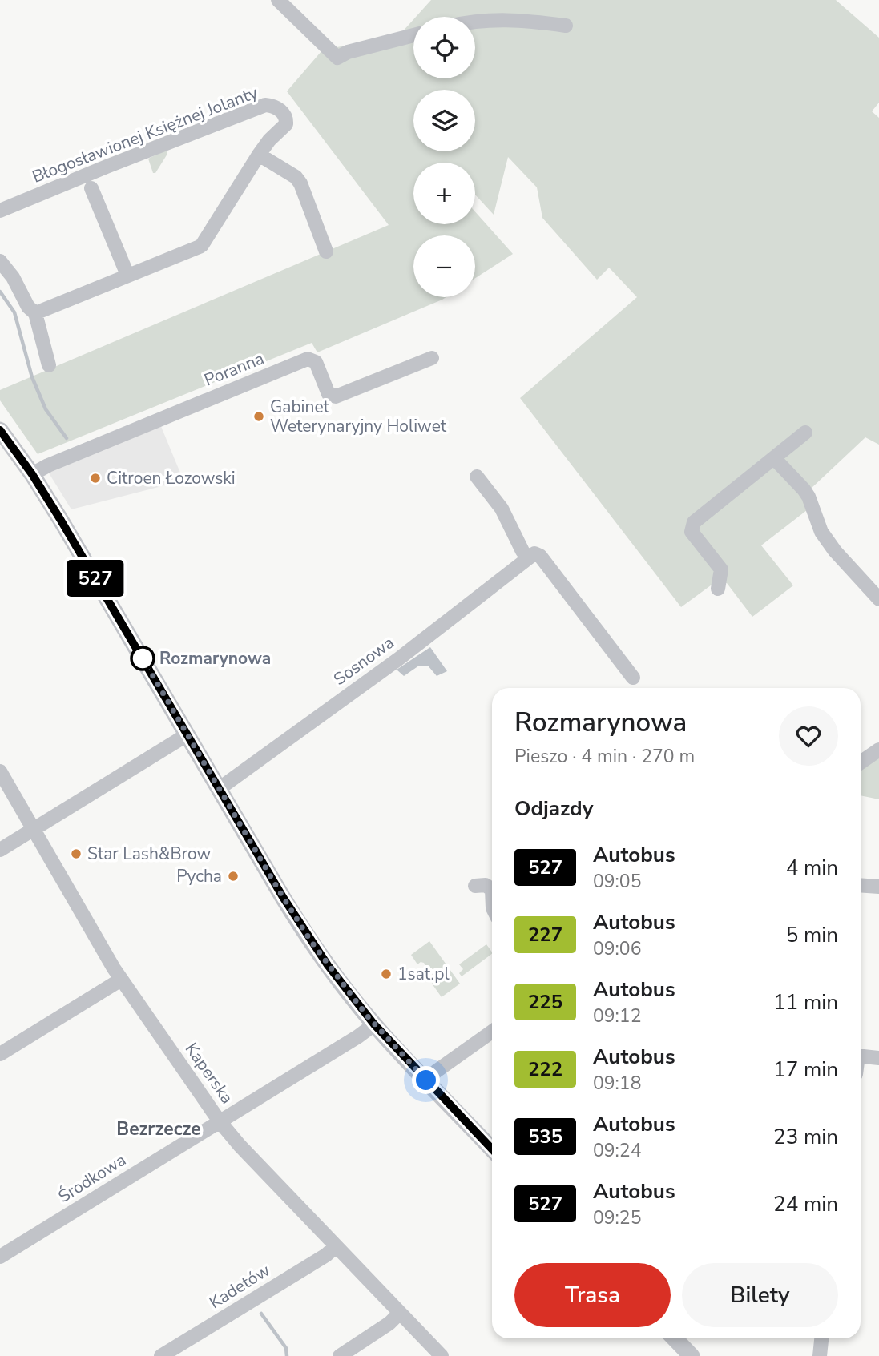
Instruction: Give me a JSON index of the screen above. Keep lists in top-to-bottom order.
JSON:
{
  "streets": {
    "street": [
      "Błogosławionej Księżnej Jolanty",
      "Poranna",
      "Sosnowa",
      "Kaperska",
      "Środkowa",
      "Kadetów"
    ]
  },
  "crossings": [
    ["Kaperska", "Środkowa"],
    ["Kaperska", "Kadetów"]
  ],
  "districts": ["Bezrzecze"],
  "places": [
    "Gabinet Weterynaryjny Holiwet",
    "Citroen Łozowski",
    "Rozmarynowa",
    "Star Lash&Brow",
    "Pycha",
    "1sat.pl"
  ],
  "lines": ["bus line 527"],
  "page": {
    "on_map": "527",
    "map_buttons": ["+", "−"],
    "heading": [
      ["Rozmarynowa", "Pieszo · 4 min · 270 m"],
      "Odjazdy"
    ],
    "list": [
      {
        "mark": "527",
        "name": "Autobus",
        "note": "09:05",
        "value": "4 min"
      },
      {
        "mark": "227",
        "name": "Autobus",
        "note": "09:06",
        "value": "5 min"
      },
      {
        "mark": "225",
        "name": "Autobus",
        "note": "09:12",
        "value": "11 min"
      },
      {
        "mark": "222",
        "name": "Autobus",
        "note": "09:18",
        "value": "17 min"
      },
      {
        "mark": "535",
        "name": "Autobus",
        "note": "09:24",
        "value": "23 min"
      },
      {
        "mark": "527",
        "name": "Autobus",
        "note": "09:25",
        "value": "24 min"
      }
    ],
    "buttons": ["Trasa", "Bilety"]
  }
}
